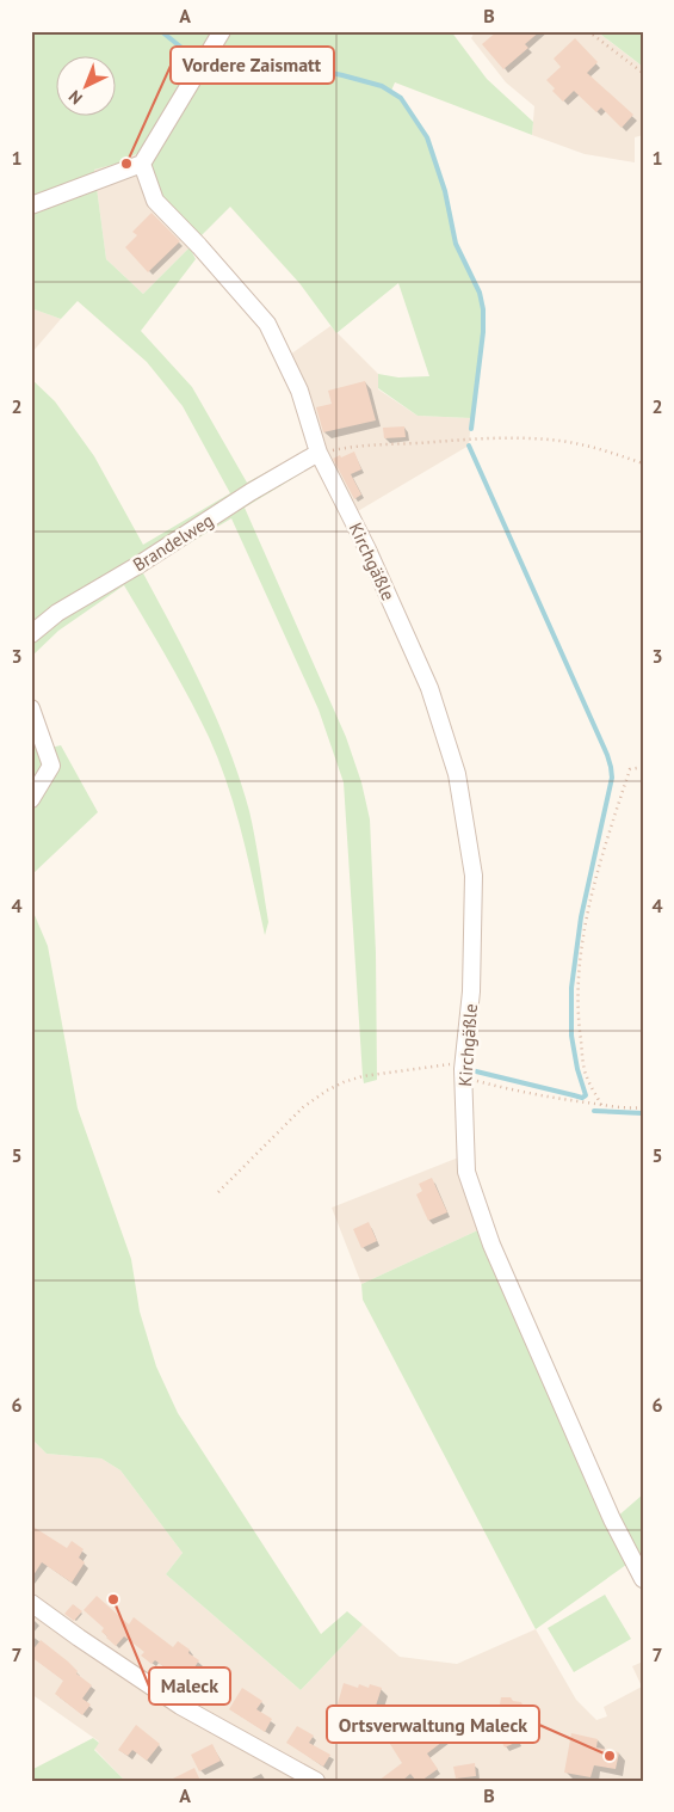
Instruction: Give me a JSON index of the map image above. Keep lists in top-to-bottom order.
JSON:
{
  "streets": {
    "street": ["Brandelweg", "Kirchgäßle"]
  },
  "crossings": [
    ["Brandelweg", "Kirchgäßle"]
  ],
  "places": ["Vordere Zaismatt", "Maleck", "Ortsverwaltung Maleck"],
  "north": "bottom left",
  "grid": {
    "columns": ["A", "B"],
    "rows": [
      "1",
      "2",
      "3",
      "4",
      "5",
      "6",
      "7"
    ]
  }
}
